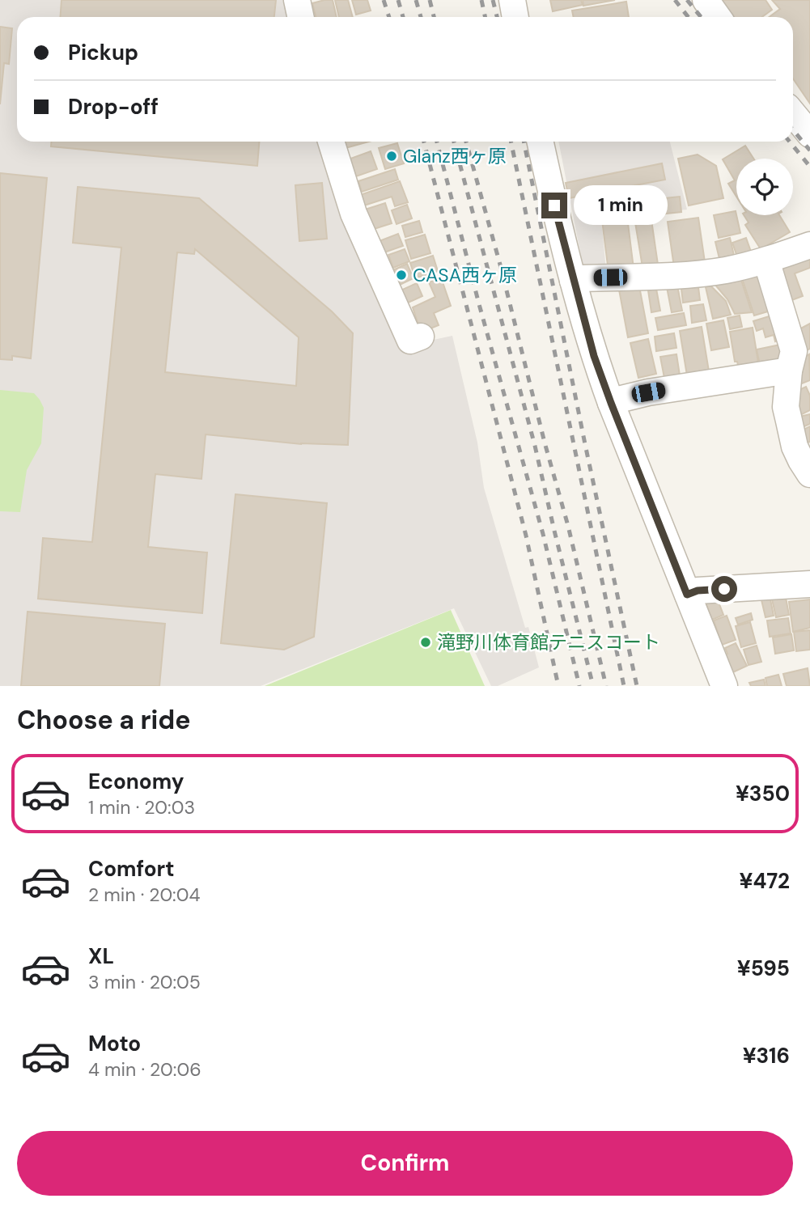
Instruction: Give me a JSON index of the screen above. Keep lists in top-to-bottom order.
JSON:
{
  "places": ["Glanz西ヶ原", "CASA西ヶ原", "滝野川体育館テニスコート"],
  "page": {
    "banner": ["Pickup", "Drop-off"],
    "bubble": "1 min",
    "heading": "Choose a ride",
    "list": [
      {
        "name": "Economy",
        "note": "1 min · 20:03",
        "value": "¥350"
      },
      {
        "name": "Comfort",
        "note": "2 min · 20:04",
        "value": "¥472"
      },
      {
        "name": "XL",
        "note": "3 min · 20:05",
        "value": "¥595"
      },
      {
        "name": "Moto",
        "note": "4 min · 20:06",
        "value": "¥316"
      }
    ],
    "buttons": "Confirm"
  }
}
